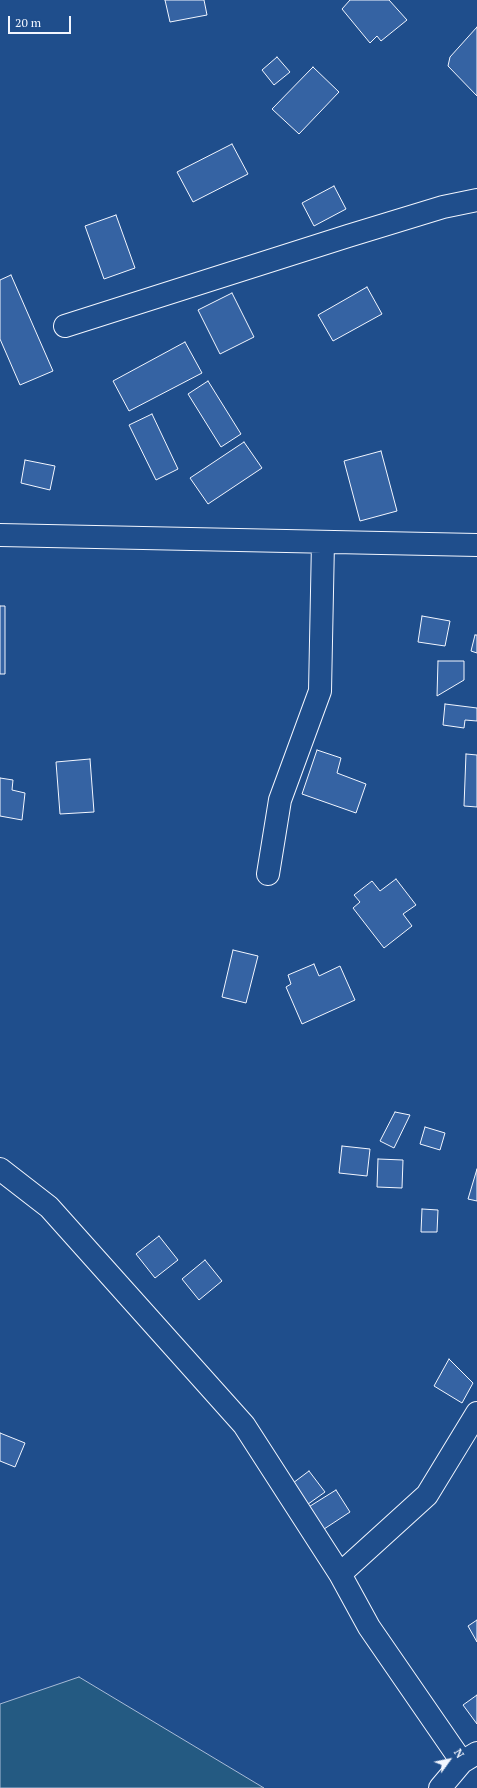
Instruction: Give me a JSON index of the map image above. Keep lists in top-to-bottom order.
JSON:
{
  "scale_bar": "20 m",
  "north": "top right"
}
